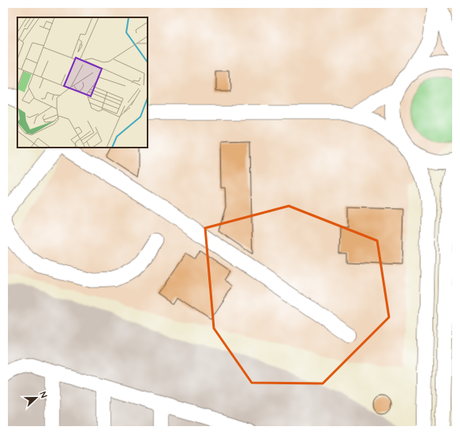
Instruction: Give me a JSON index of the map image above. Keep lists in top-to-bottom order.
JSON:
{
  "north": "right"
}
